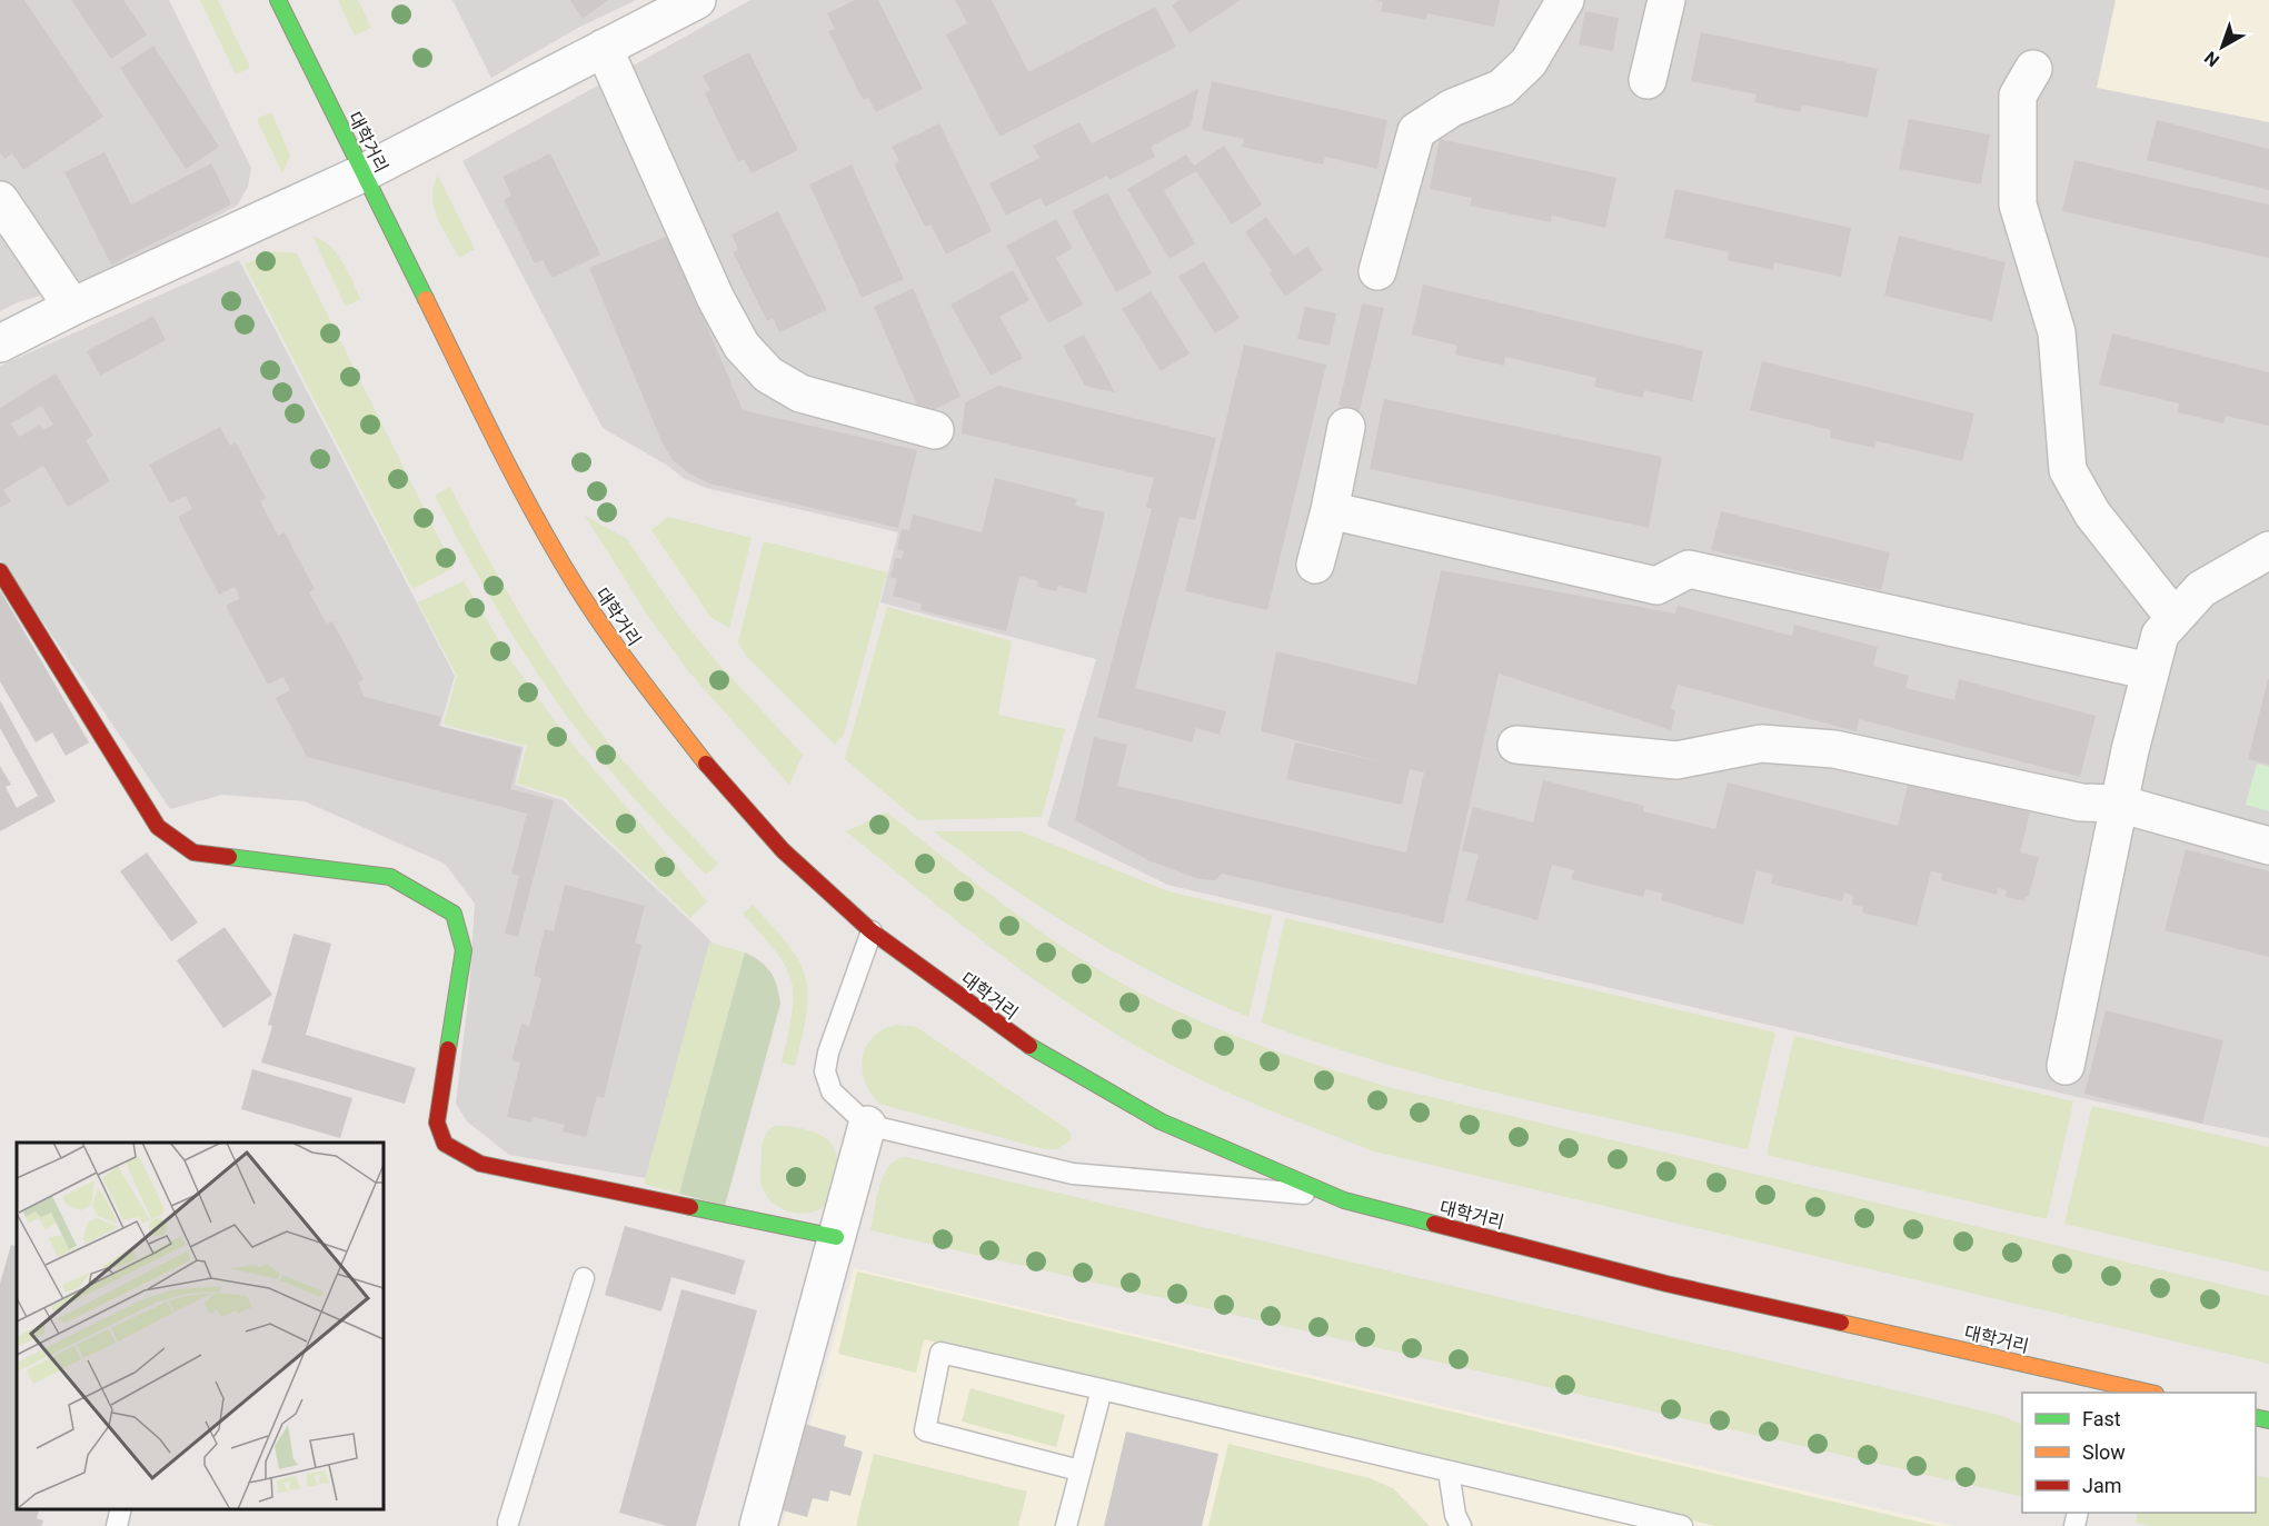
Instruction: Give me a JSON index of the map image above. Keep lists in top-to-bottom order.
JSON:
{
  "streets": {
    "main road": ["대학거리"]
  },
  "legend": ["Fast", "Slow", "Jam"],
  "north": "bottom left"
}
